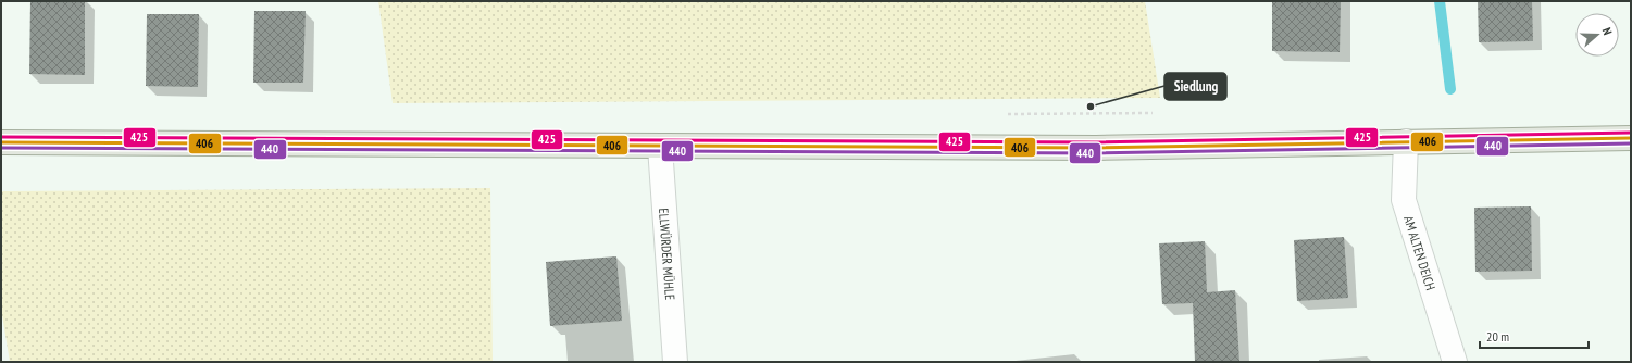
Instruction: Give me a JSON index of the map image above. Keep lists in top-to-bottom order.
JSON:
{
  "streets": {
    "street": ["AM ALTEN DEICH", "ELLWÜRDER MÜHLE"]
  },
  "places": ["Siedlung"],
  "lines": ["transit line 425", "transit line 406", "transit line 440"],
  "scale_bar": "20 m",
  "north": "right"
}
